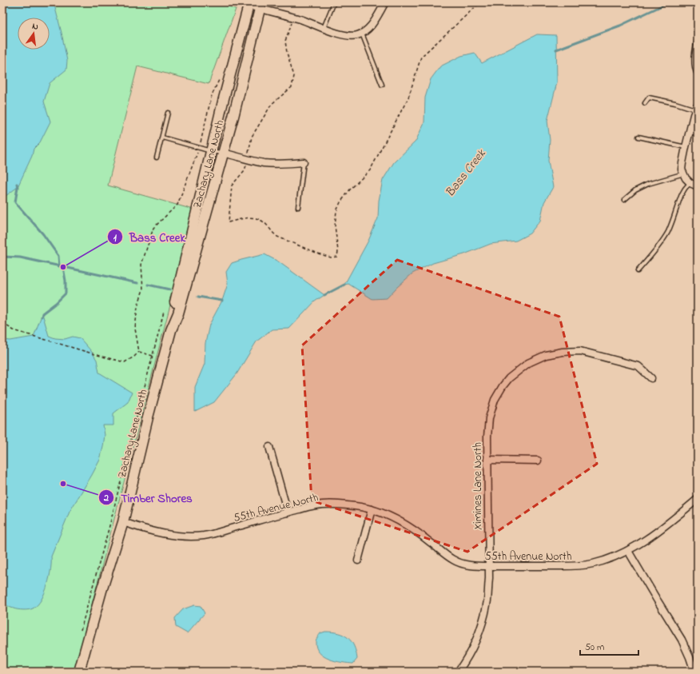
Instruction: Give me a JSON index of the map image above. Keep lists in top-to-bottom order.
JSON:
{
  "streets": {
    "street": ["Zachary Lane North", "Ximines Lane North", "55th Avenue North"]
  },
  "crossings": [
    ["Zachary Lane North", "55th Avenue North"],
    ["Ximines Lane North", "55th Avenue North"]
  ],
  "water": ["Bass Creek"],
  "places": ["Bass Creek", "Timber Shores"],
  "scale_bar": "50 m",
  "north": "top"
}
